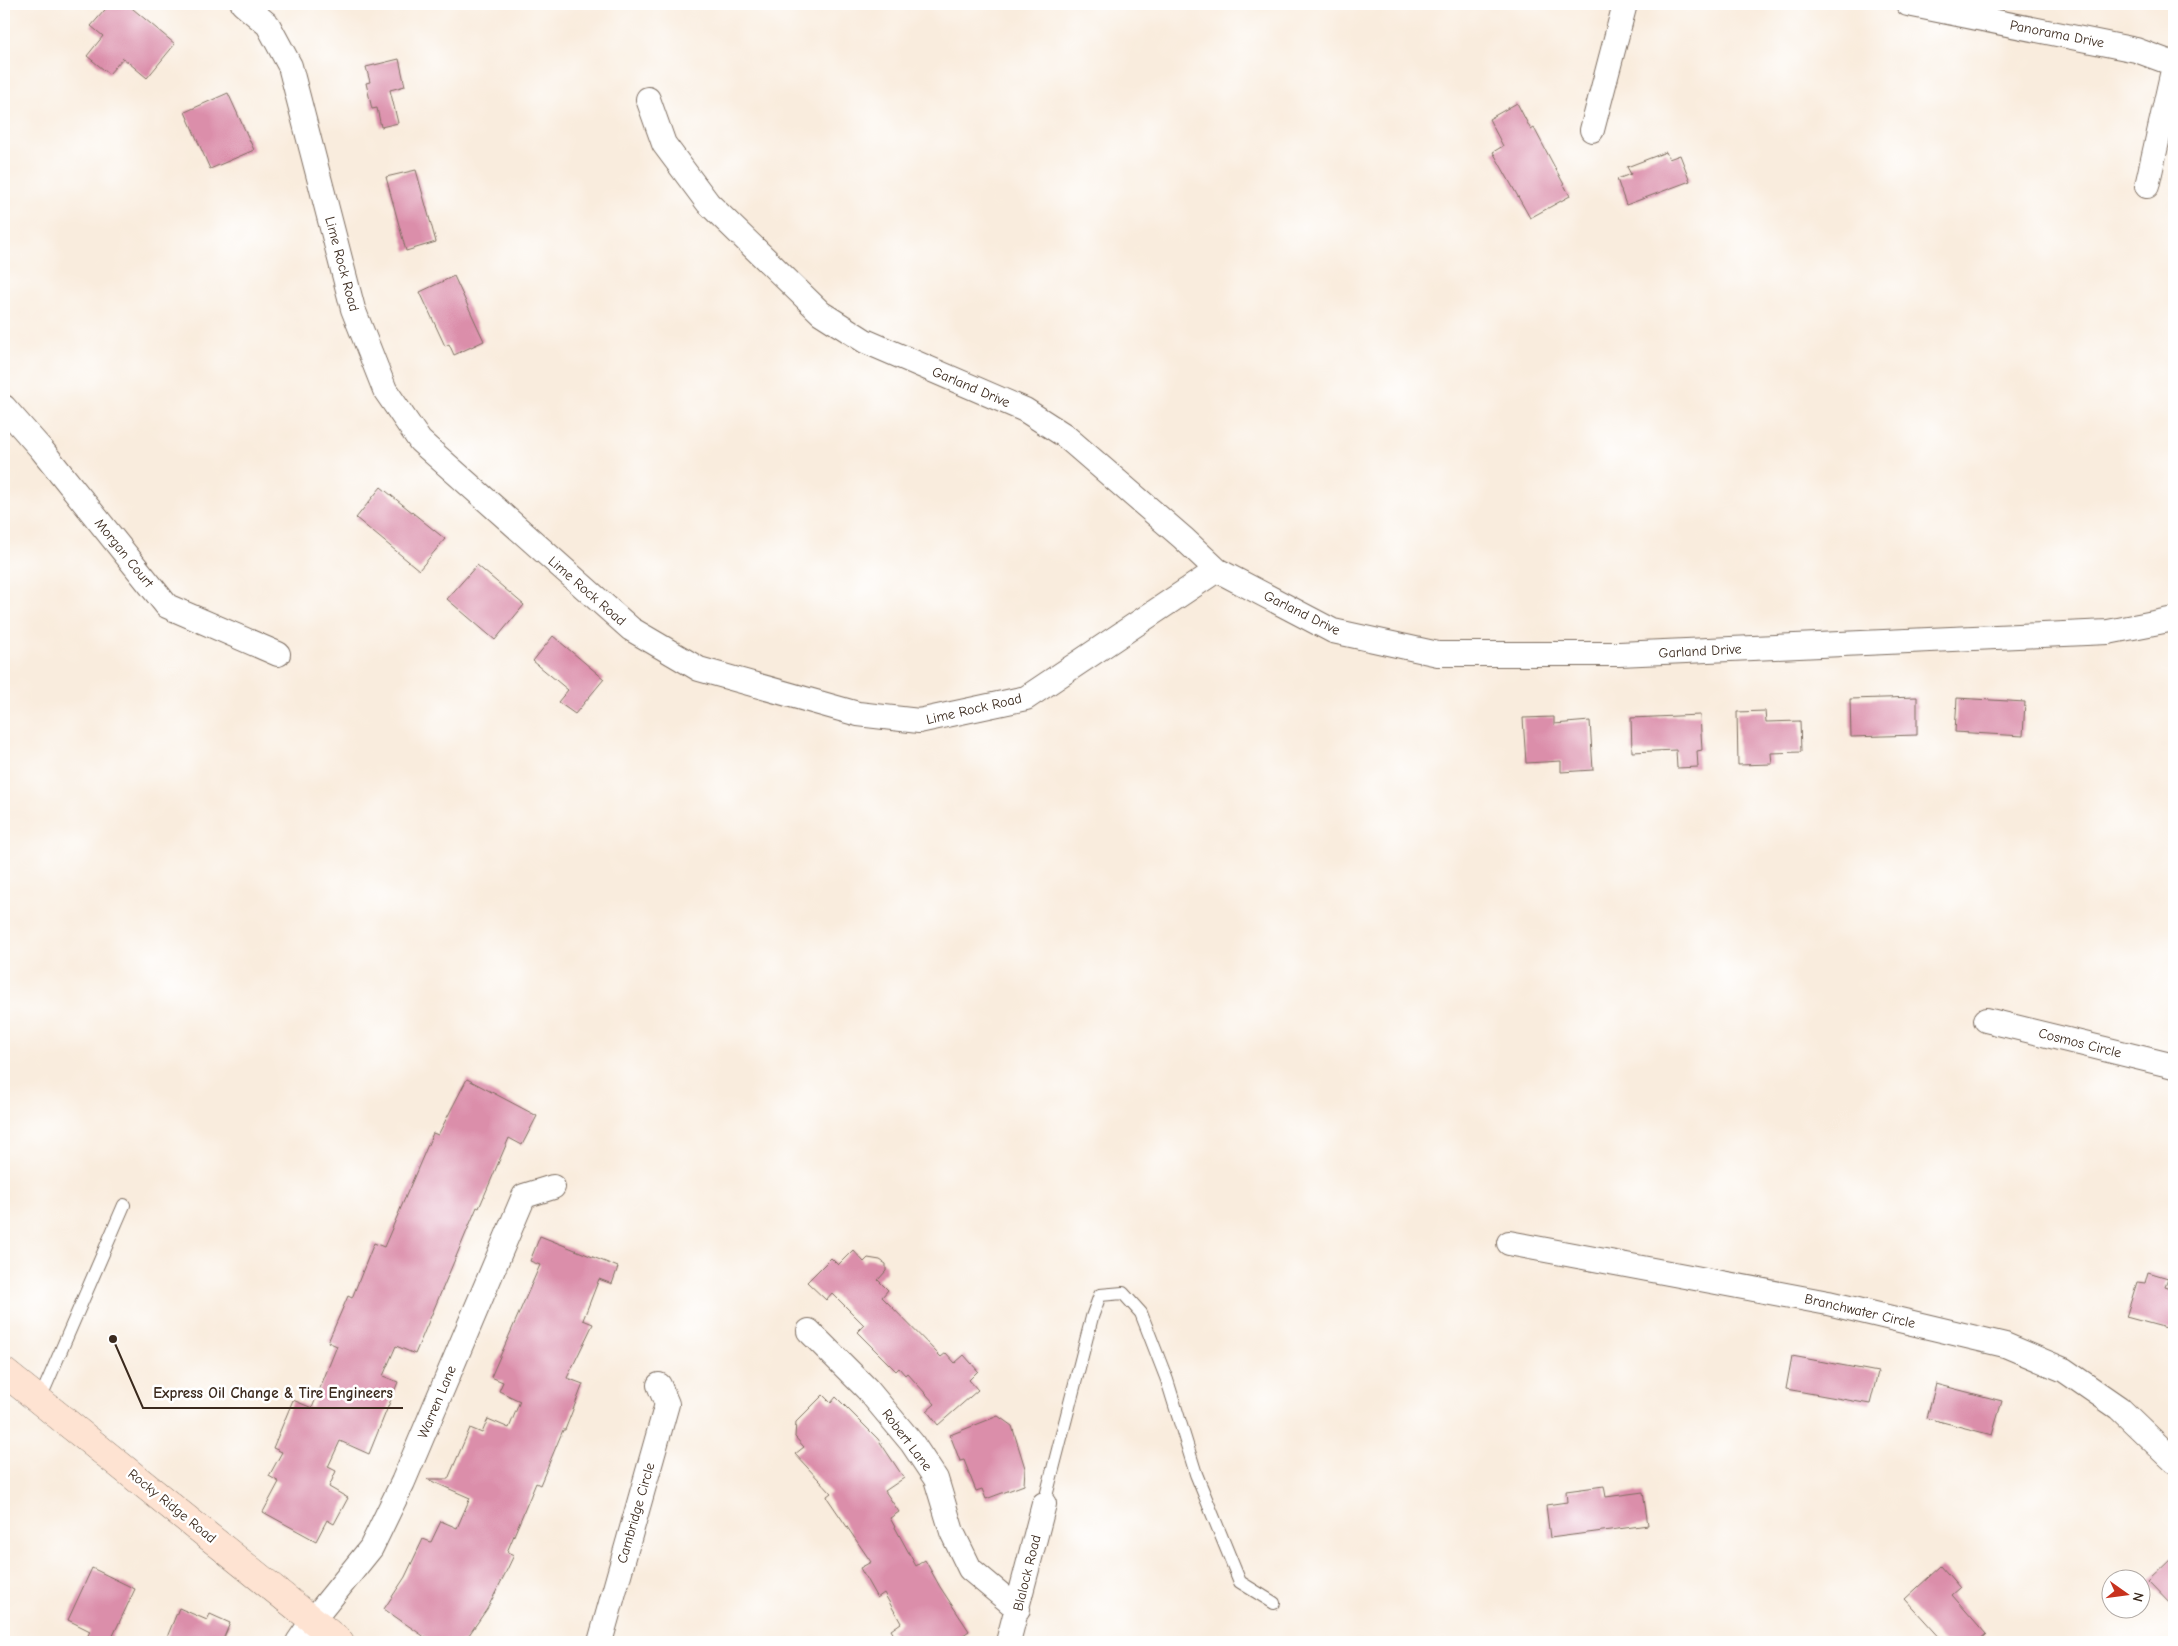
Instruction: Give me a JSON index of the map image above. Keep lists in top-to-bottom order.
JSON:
{
  "streets": {
    "main road": ["Rocky Ridge Road"],
    "street": [
      "Panorama Drive",
      "Lime Rock Road",
      "Garland Drive",
      "Morgan Court",
      "Cosmos Circle",
      "Branchwater Circle",
      "Warren Lane",
      "Robert Lane",
      "Cambridge Circle",
      "Blalock Road"
    ]
  },
  "crossings": [
    ["Lime Rock Road", "Garland Drive"],
    ["Warren Lane", "Rocky Ridge Road"],
    ["Robert Lane", "Blalock Road"]
  ],
  "places": ["Express Oil Change & Tire Engineers"],
  "north": "right"
}
